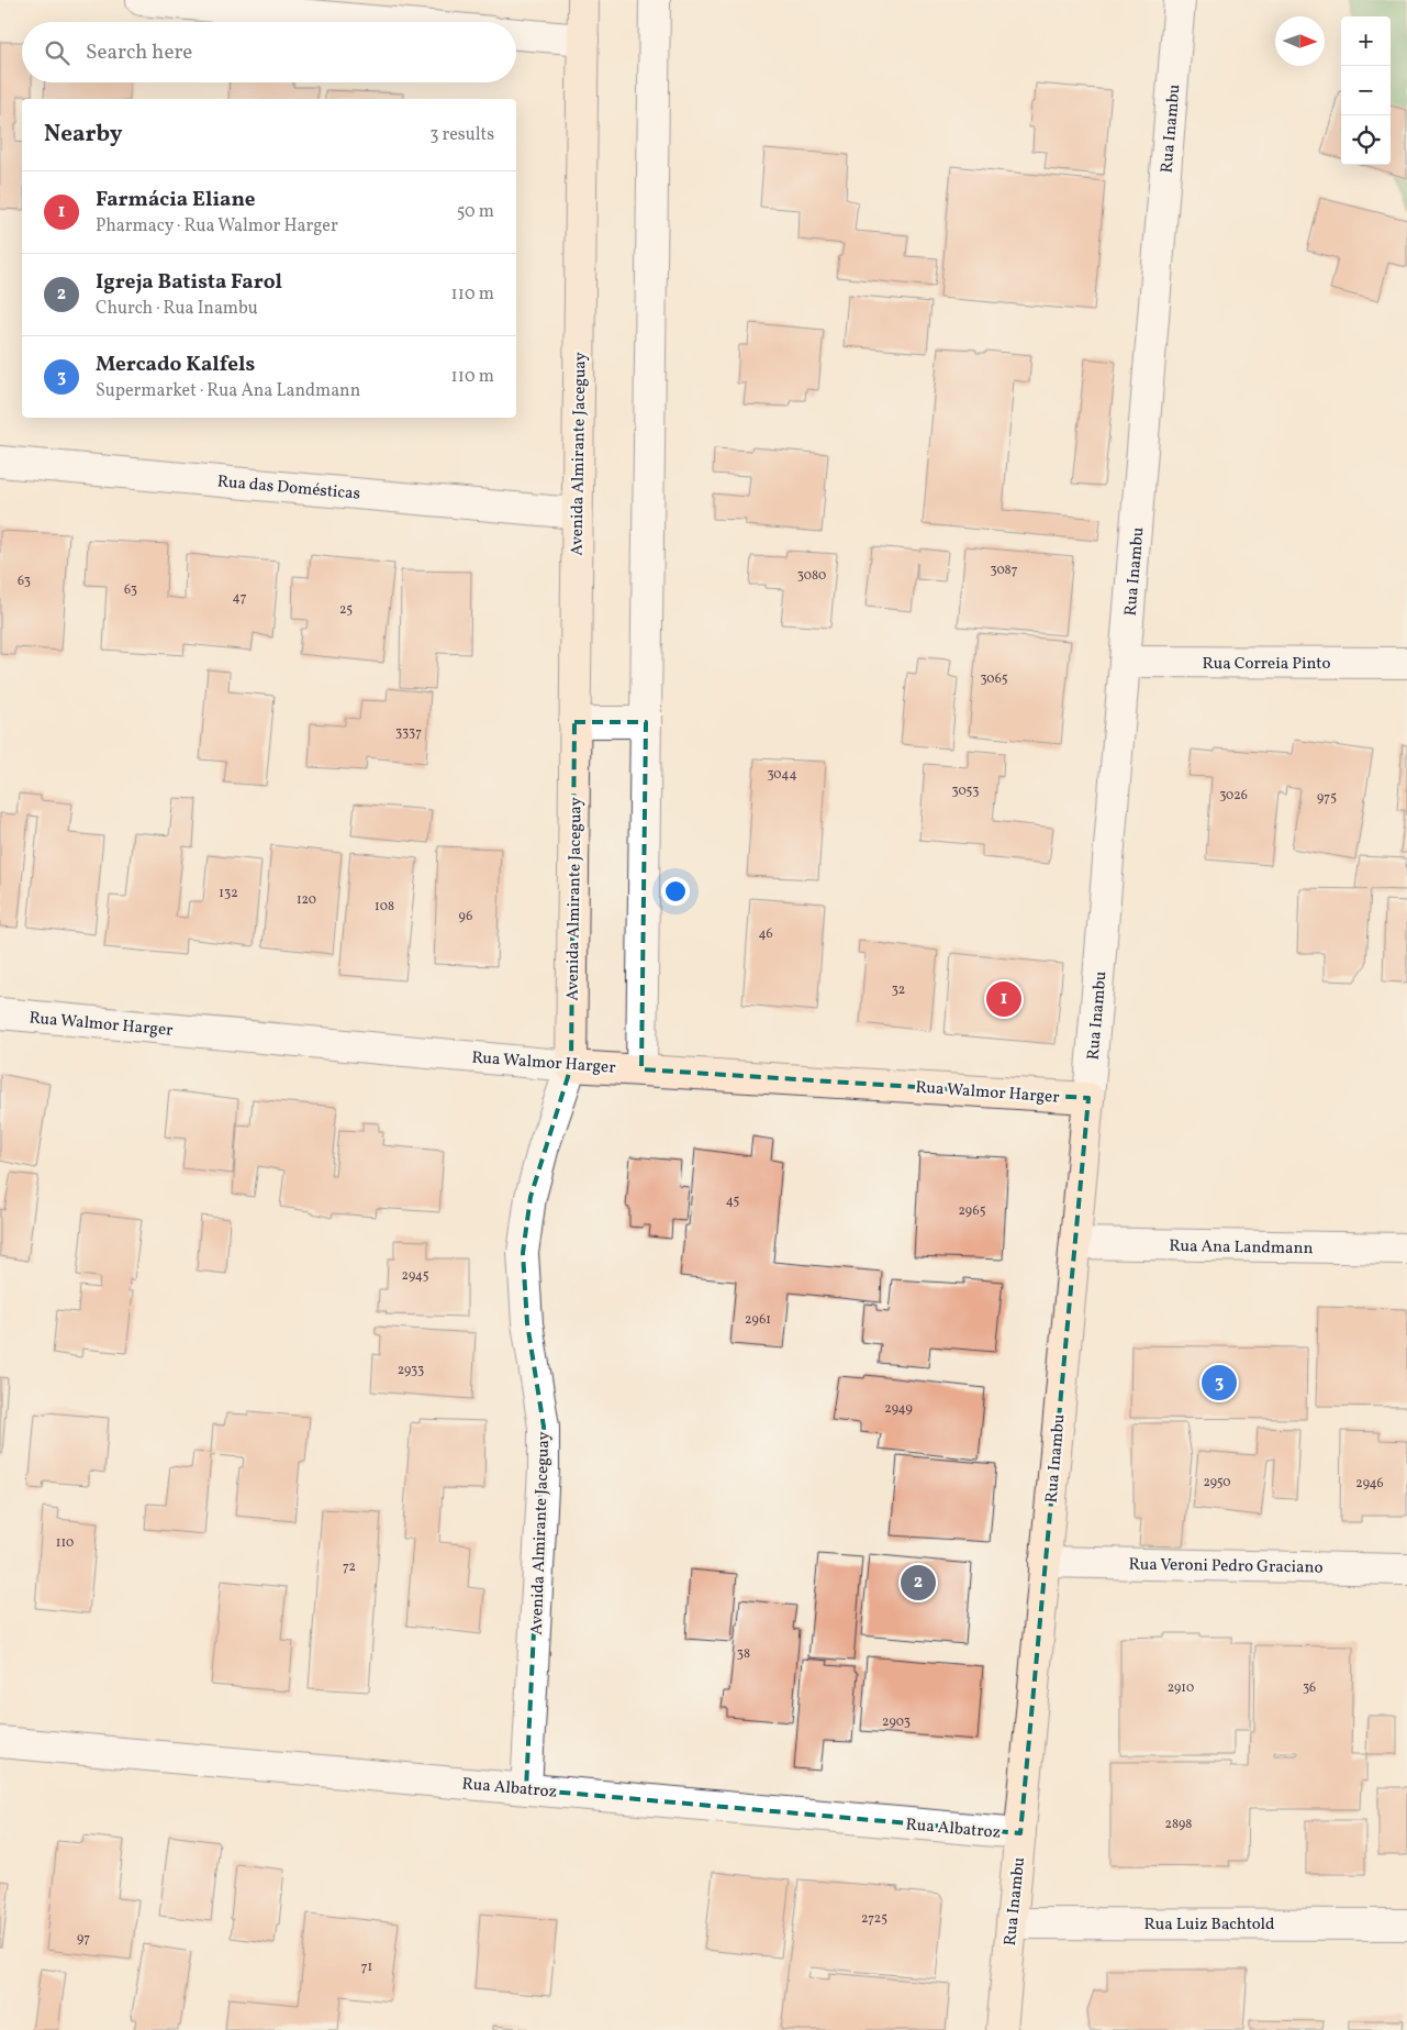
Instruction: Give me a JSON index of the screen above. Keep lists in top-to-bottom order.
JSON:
{
  "streets": {
    "main road": ["Rua Inambu", "Avenida Almirante Jaceguay", "Rua Walmor Harger"],
    "street": [
      "Rua das Domésticas",
      "Rua Correia Pinto",
      "Rua Ana Landmann",
      "Rua Veroni Pedro Graciano",
      "Rua Albatroz",
      "Rua Luiz Bachtold"
    ]
  },
  "crossings": [
    ["Rua Inambu", "Rua Correia Pinto"],
    ["Rua Inambu", "Rua Walmor Harger"],
    ["Rua Inambu", "Rua Ana Landmann"],
    ["Rua Inambu", "Rua Veroni Pedro Graciano"],
    ["Rua Inambu", "Rua Albatroz"],
    ["Rua Inambu", "Rua Luiz Bachtold"],
    ["Avenida Almirante Jaceguay", "Rua das Domésticas"],
    ["Avenida Almirante Jaceguay", "Rua Walmor Harger"],
    ["Avenida Almirante Jaceguay", "Rua Albatroz"]
  ],
  "house_numbers": [
    "3087",
    "3080",
    "63",
    "63",
    "47",
    "25",
    "3065",
    "3337",
    "3044",
    "3053",
    "3026",
    "975",
    "132",
    "120",
    "108",
    "96",
    "46",
    "32",
    "45",
    "2965",
    "2945",
    "2961",
    "2933",
    "2949",
    "2950",
    "2946",
    "110",
    "72",
    "38",
    "2910",
    "36",
    "2903",
    "2898",
    "2725",
    "97",
    "71"
  ],
  "north": "right",
  "page": {
    "map_buttons": ["+", "−"],
    "search": "Search here",
    "heading": ["Nearby", "3 results"],
    "list": [
      {
        "mark": "1",
        "name": "Farmácia Eliane",
        "note": "Pharmacy · Rua Walmor Harger",
        "value": "50 m"
      },
      {
        "mark": "2",
        "name": "Igreja Batista Farol",
        "note": "Church · Rua Inambu",
        "value": "110 m"
      },
      {
        "mark": "3",
        "name": "Mercado Kalfels",
        "note": "Supermarket · Rua Ana Landmann",
        "value": "110 m"
      }
    ],
    "pins": ["1", "3", "2"]
  }
}
